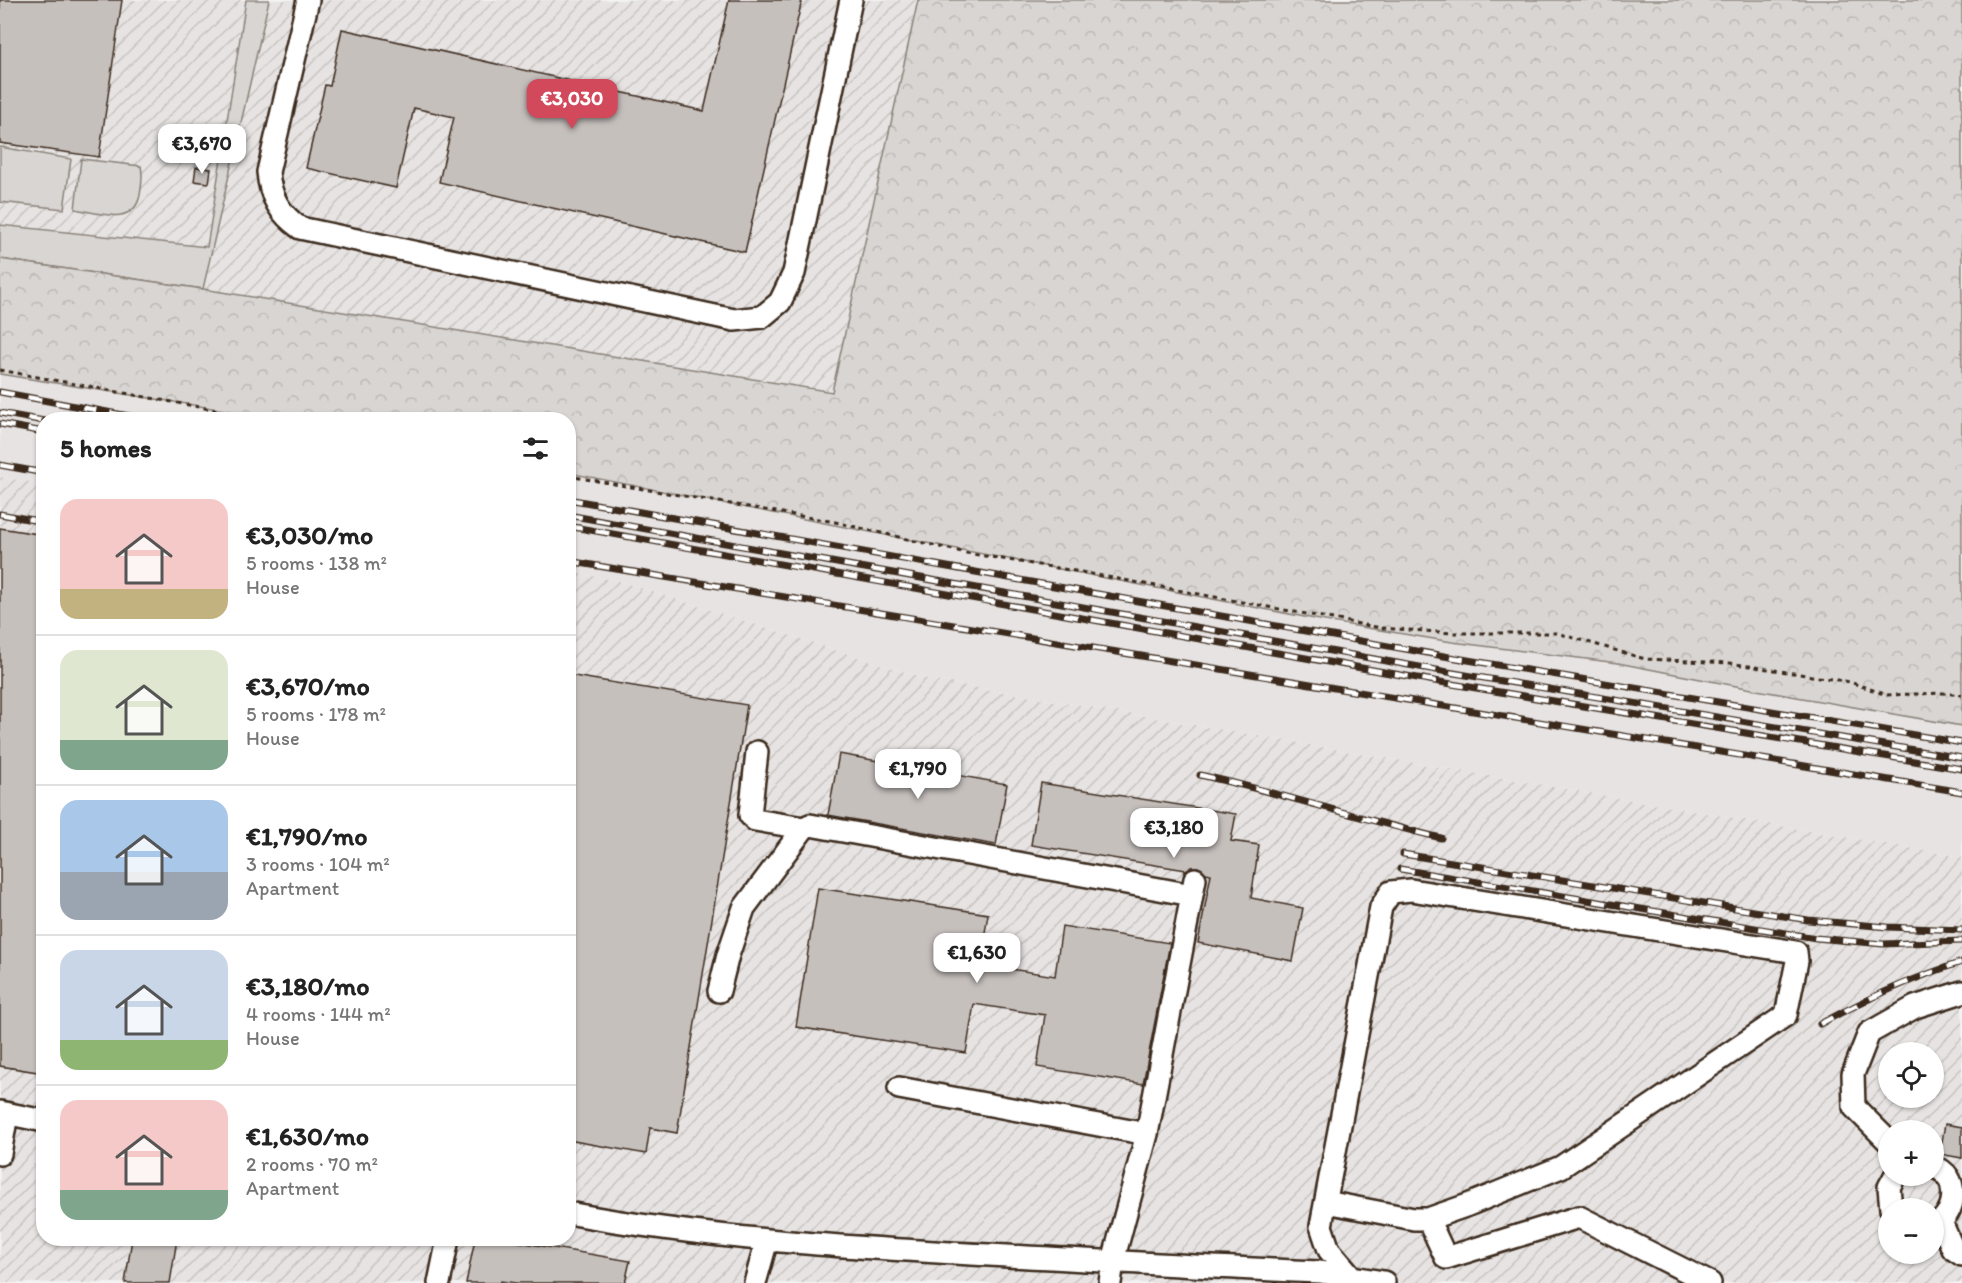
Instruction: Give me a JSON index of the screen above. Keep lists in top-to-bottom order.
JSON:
{
  "page": {
    "price": [
      "€3,030",
      "€3,670",
      "€1,790",
      "€3,180",
      "€1,630"
    ],
    "heading": "5 homes",
    "list": [
      {
        "name": "€3,030/mo",
        "note": "5 rooms · 138 m² · House"
      },
      {
        "name": "€3,670/mo",
        "note": "5 rooms · 178 m² · House"
      },
      {
        "name": "€1,790/mo",
        "note": "3 rooms · 104 m² · Apartment"
      },
      {
        "name": "€3,180/mo",
        "note": "4 rooms · 144 m² · House"
      },
      {
        "name": "€1,630/mo",
        "note": "2 rooms · 70 m² · Apartment"
      }
    ],
    "map_buttons": ["+", "−"]
  }
}
